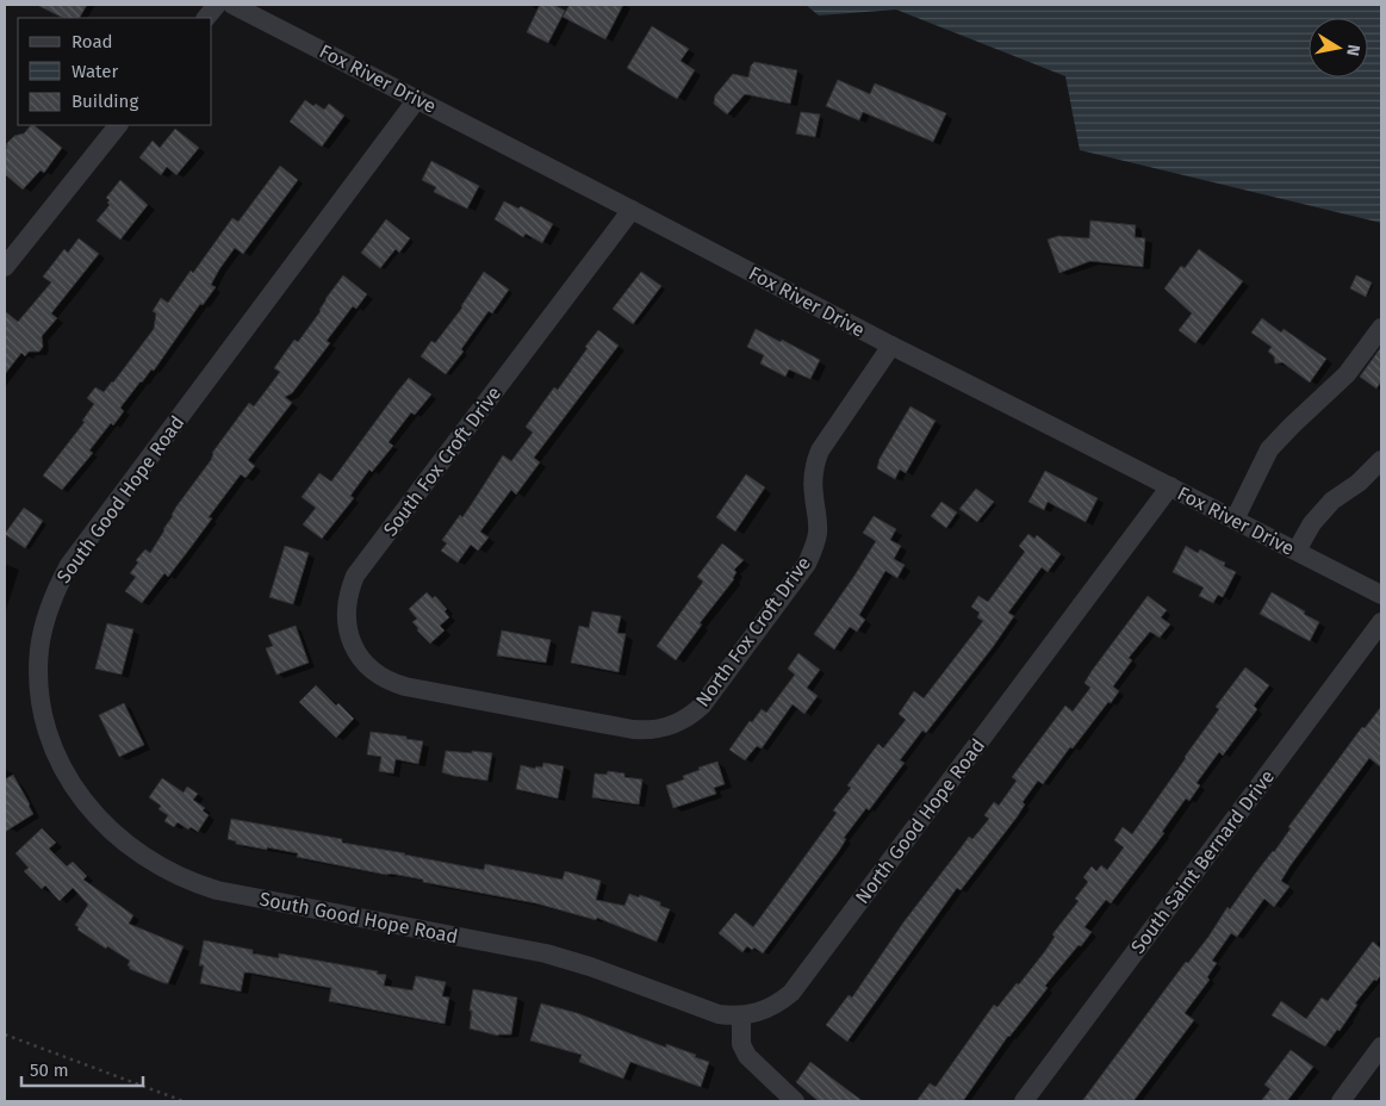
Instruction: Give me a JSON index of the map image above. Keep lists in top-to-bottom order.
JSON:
{
  "streets": {
    "street": [
      "Fox River Drive",
      "South Fox Croft Drive",
      "South Good Hope Road",
      "North Fox Croft Drive",
      "North Good Hope Road",
      "South Saint Bernard Drive"
    ]
  },
  "crossings": [
    ["Fox River Drive", "South Fox Croft Drive"],
    ["Fox River Drive", "South Good Hope Road"],
    ["Fox River Drive", "North Fox Croft Drive"],
    ["Fox River Drive", "North Good Hope Road"],
    ["South Fox Croft Drive", "North Fox Croft Drive"],
    ["South Good Hope Road", "North Good Hope Road"]
  ],
  "legend": ["Road", "Water", "Building"],
  "scale_bar": "50 m",
  "north": "right"
}
